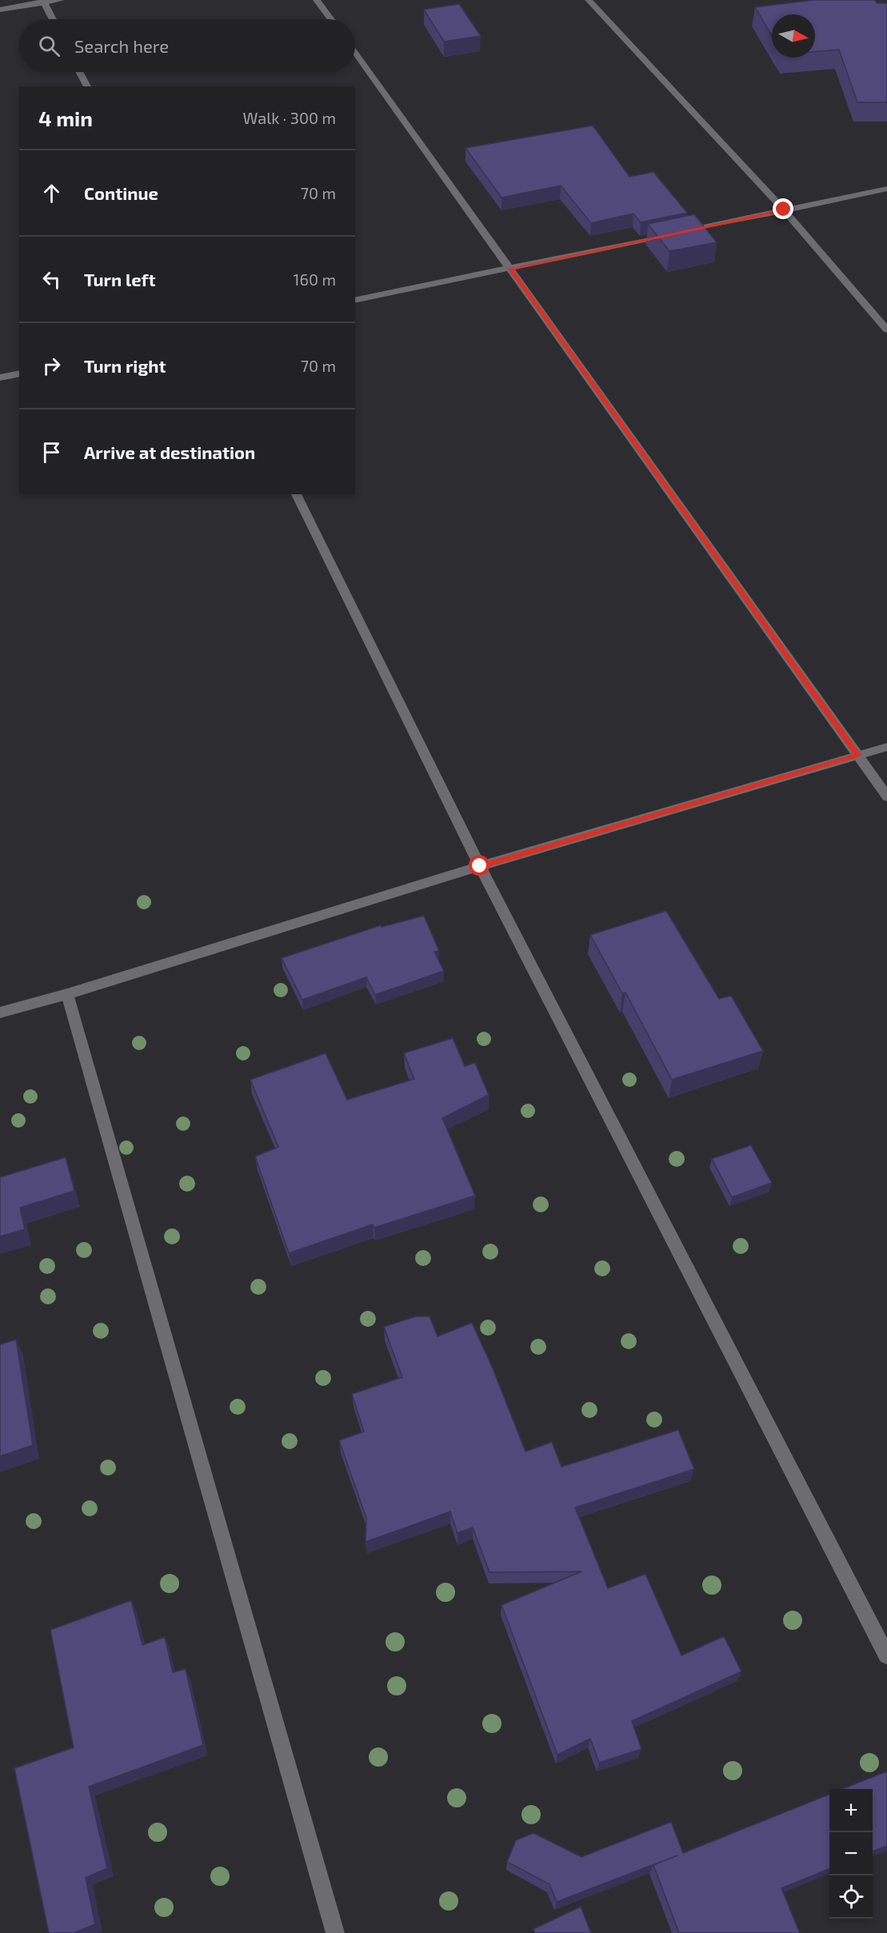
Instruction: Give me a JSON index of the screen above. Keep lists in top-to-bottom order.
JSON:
{
  "north": "right",
  "page": {
    "search": "Search here",
    "heading": ["4 min", "Walk · 300 m"],
    "list": [
      ["Continue", "70 m"],
      ["Turn left", "160 m"],
      ["Turn right", "70 m"],
      "Arrive at destination"
    ],
    "map_buttons": ["+", "−"]
  }
}
